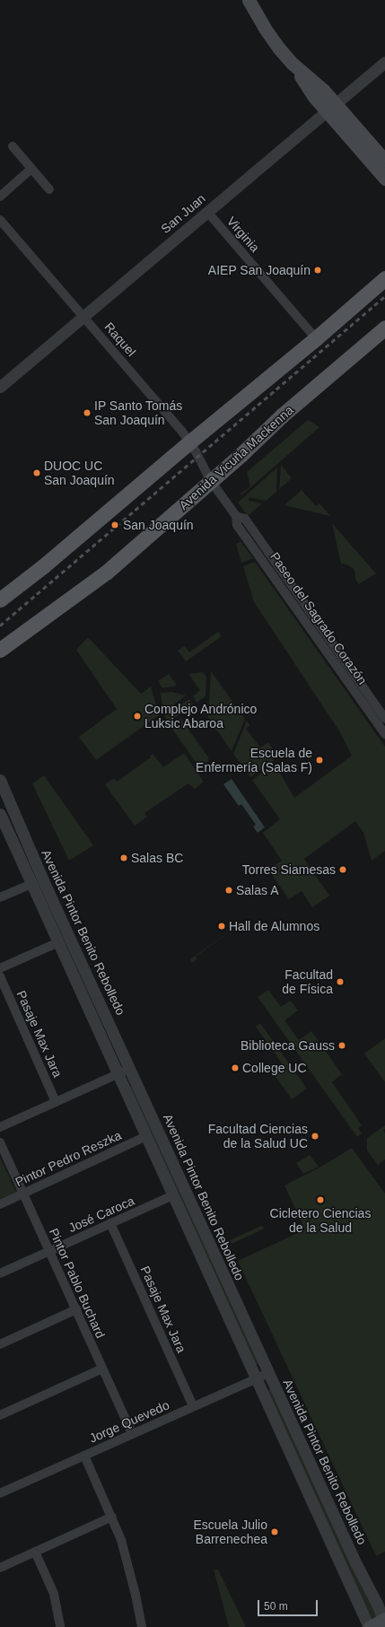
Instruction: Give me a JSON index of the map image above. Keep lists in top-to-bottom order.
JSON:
{
  "streets": {
    "main road": ["Avenida Vicuña Mackenna"],
    "street": [
      "San Juan",
      "Virginia",
      "Raquel",
      "Paseo del Sagrado Corazón",
      "Avenida Pintor Benito Rebolledo",
      "Pasaje Max Jara",
      "Pintor Pedro Reszka",
      "José Caroca",
      "Pintor Pablo Buchard",
      "Jorge Quevedo"
    ]
  },
  "crossings": [
    ["San Juan", "Virginia"],
    ["San Juan", "Raquel"],
    ["Raquel", "Avenida Vicuña Mackenna"],
    ["Raquel", "Paseo del Sagrado Corazón"],
    ["Avenida Vicuña Mackenna", "Paseo del Sagrado Corazón"],
    ["Avenida Pintor Benito Rebolledo", "Pintor Pedro Reszka"],
    ["Avenida Pintor Benito Rebolledo", "José Caroca"],
    ["Avenida Pintor Benito Rebolledo", "Jorge Quevedo"],
    ["Pasaje Max Jara", "José Caroca"],
    ["Pasaje Max Jara", "Jorge Quevedo"],
    ["Pintor Pedro Reszka", "Pintor Pablo Buchard"],
    ["José Caroca", "Pintor Pablo Buchard"],
    ["Pintor Pablo Buchard", "Jorge Quevedo"]
  ],
  "places": [
    "AIEP San Joaquín",
    "IP Santo Tomás San Joaquín",
    "DUOC UC San Joaquín",
    "San Joaquín",
    "Complejo Andrónico Luksic Abaroa",
    "Escuela de Enfermería (Salas F)",
    "Salas BC",
    "Torres Siamesas",
    "Salas A",
    "Hall de Alumnos",
    "Facultad de Física",
    "Biblioteca Gauss",
    "College UC",
    "Facultad Ciencias de la Salud UC",
    "Cicletero Ciencias de la Salud",
    "Escuela Julio Barrenechea"
  ],
  "scale_bar": "50 m"
}
